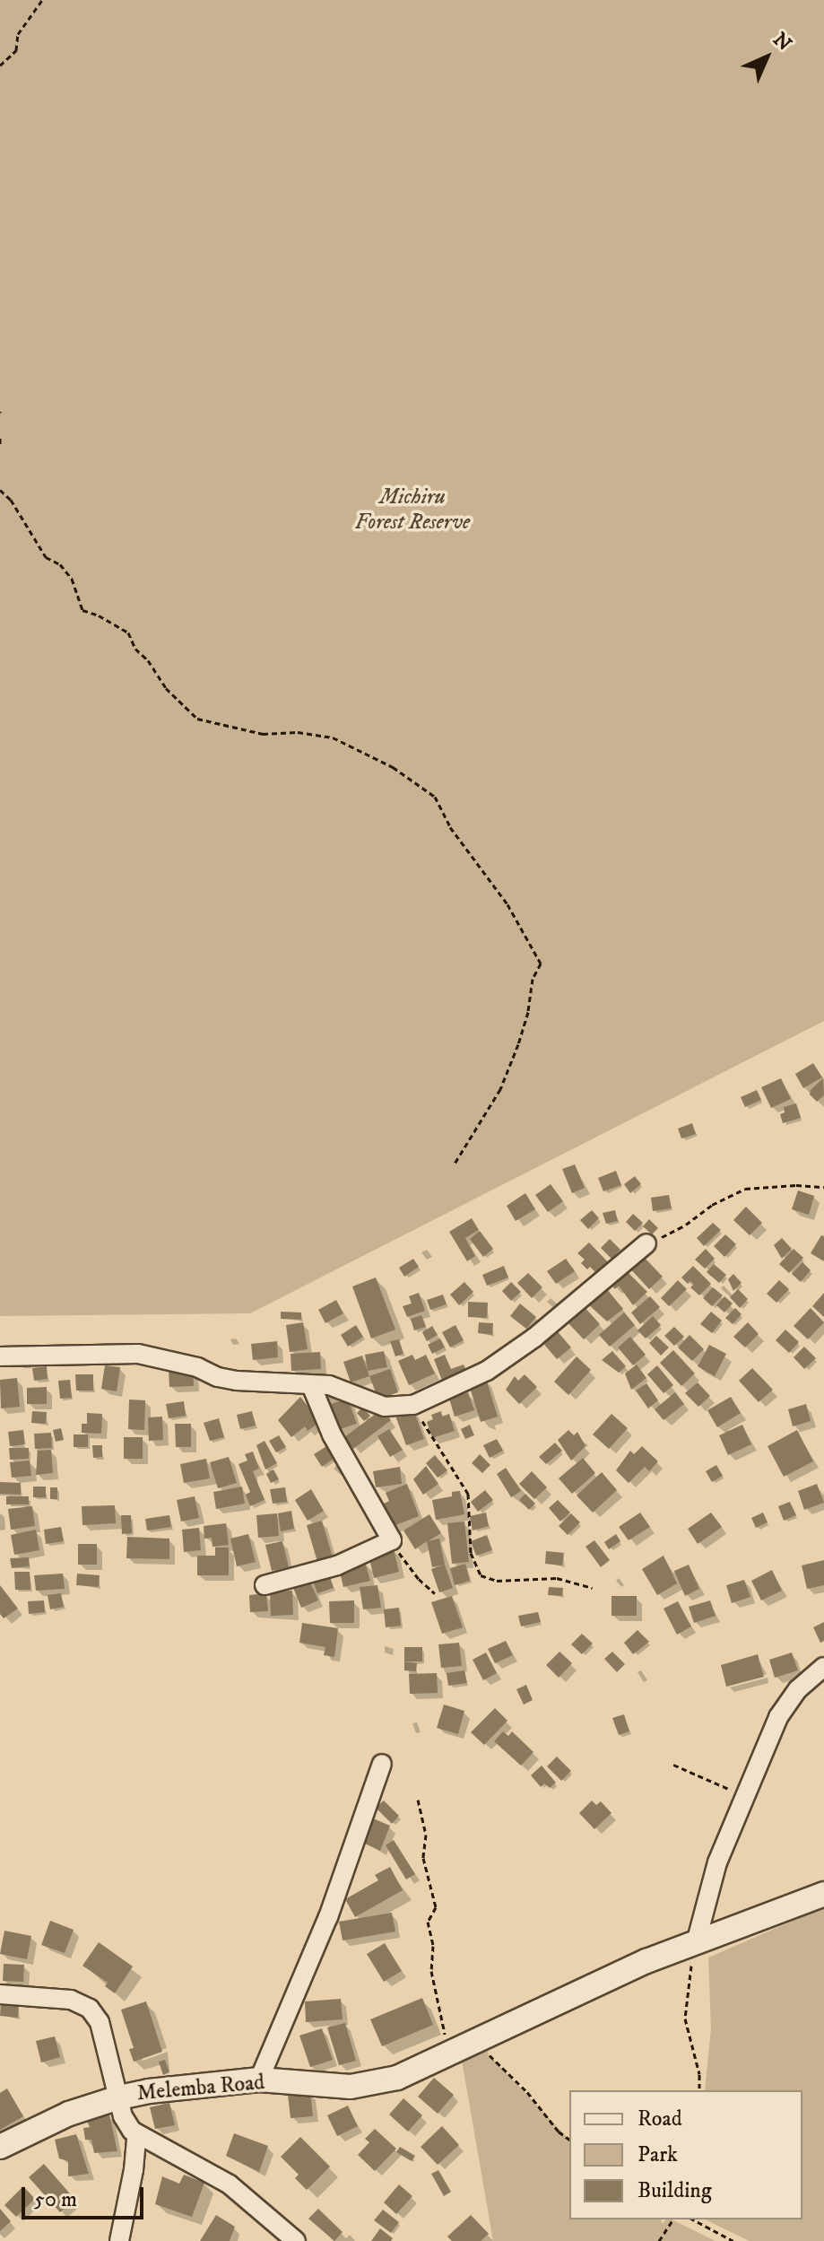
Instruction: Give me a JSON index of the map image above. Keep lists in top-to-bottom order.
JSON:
{
  "streets": {
    "street": ["Melemba Road"]
  },
  "parks": ["Michiru Forest Reserve"],
  "legend": ["Road", "Park", "Building"],
  "scale_bar": "50 m",
  "north": "top right"
}
